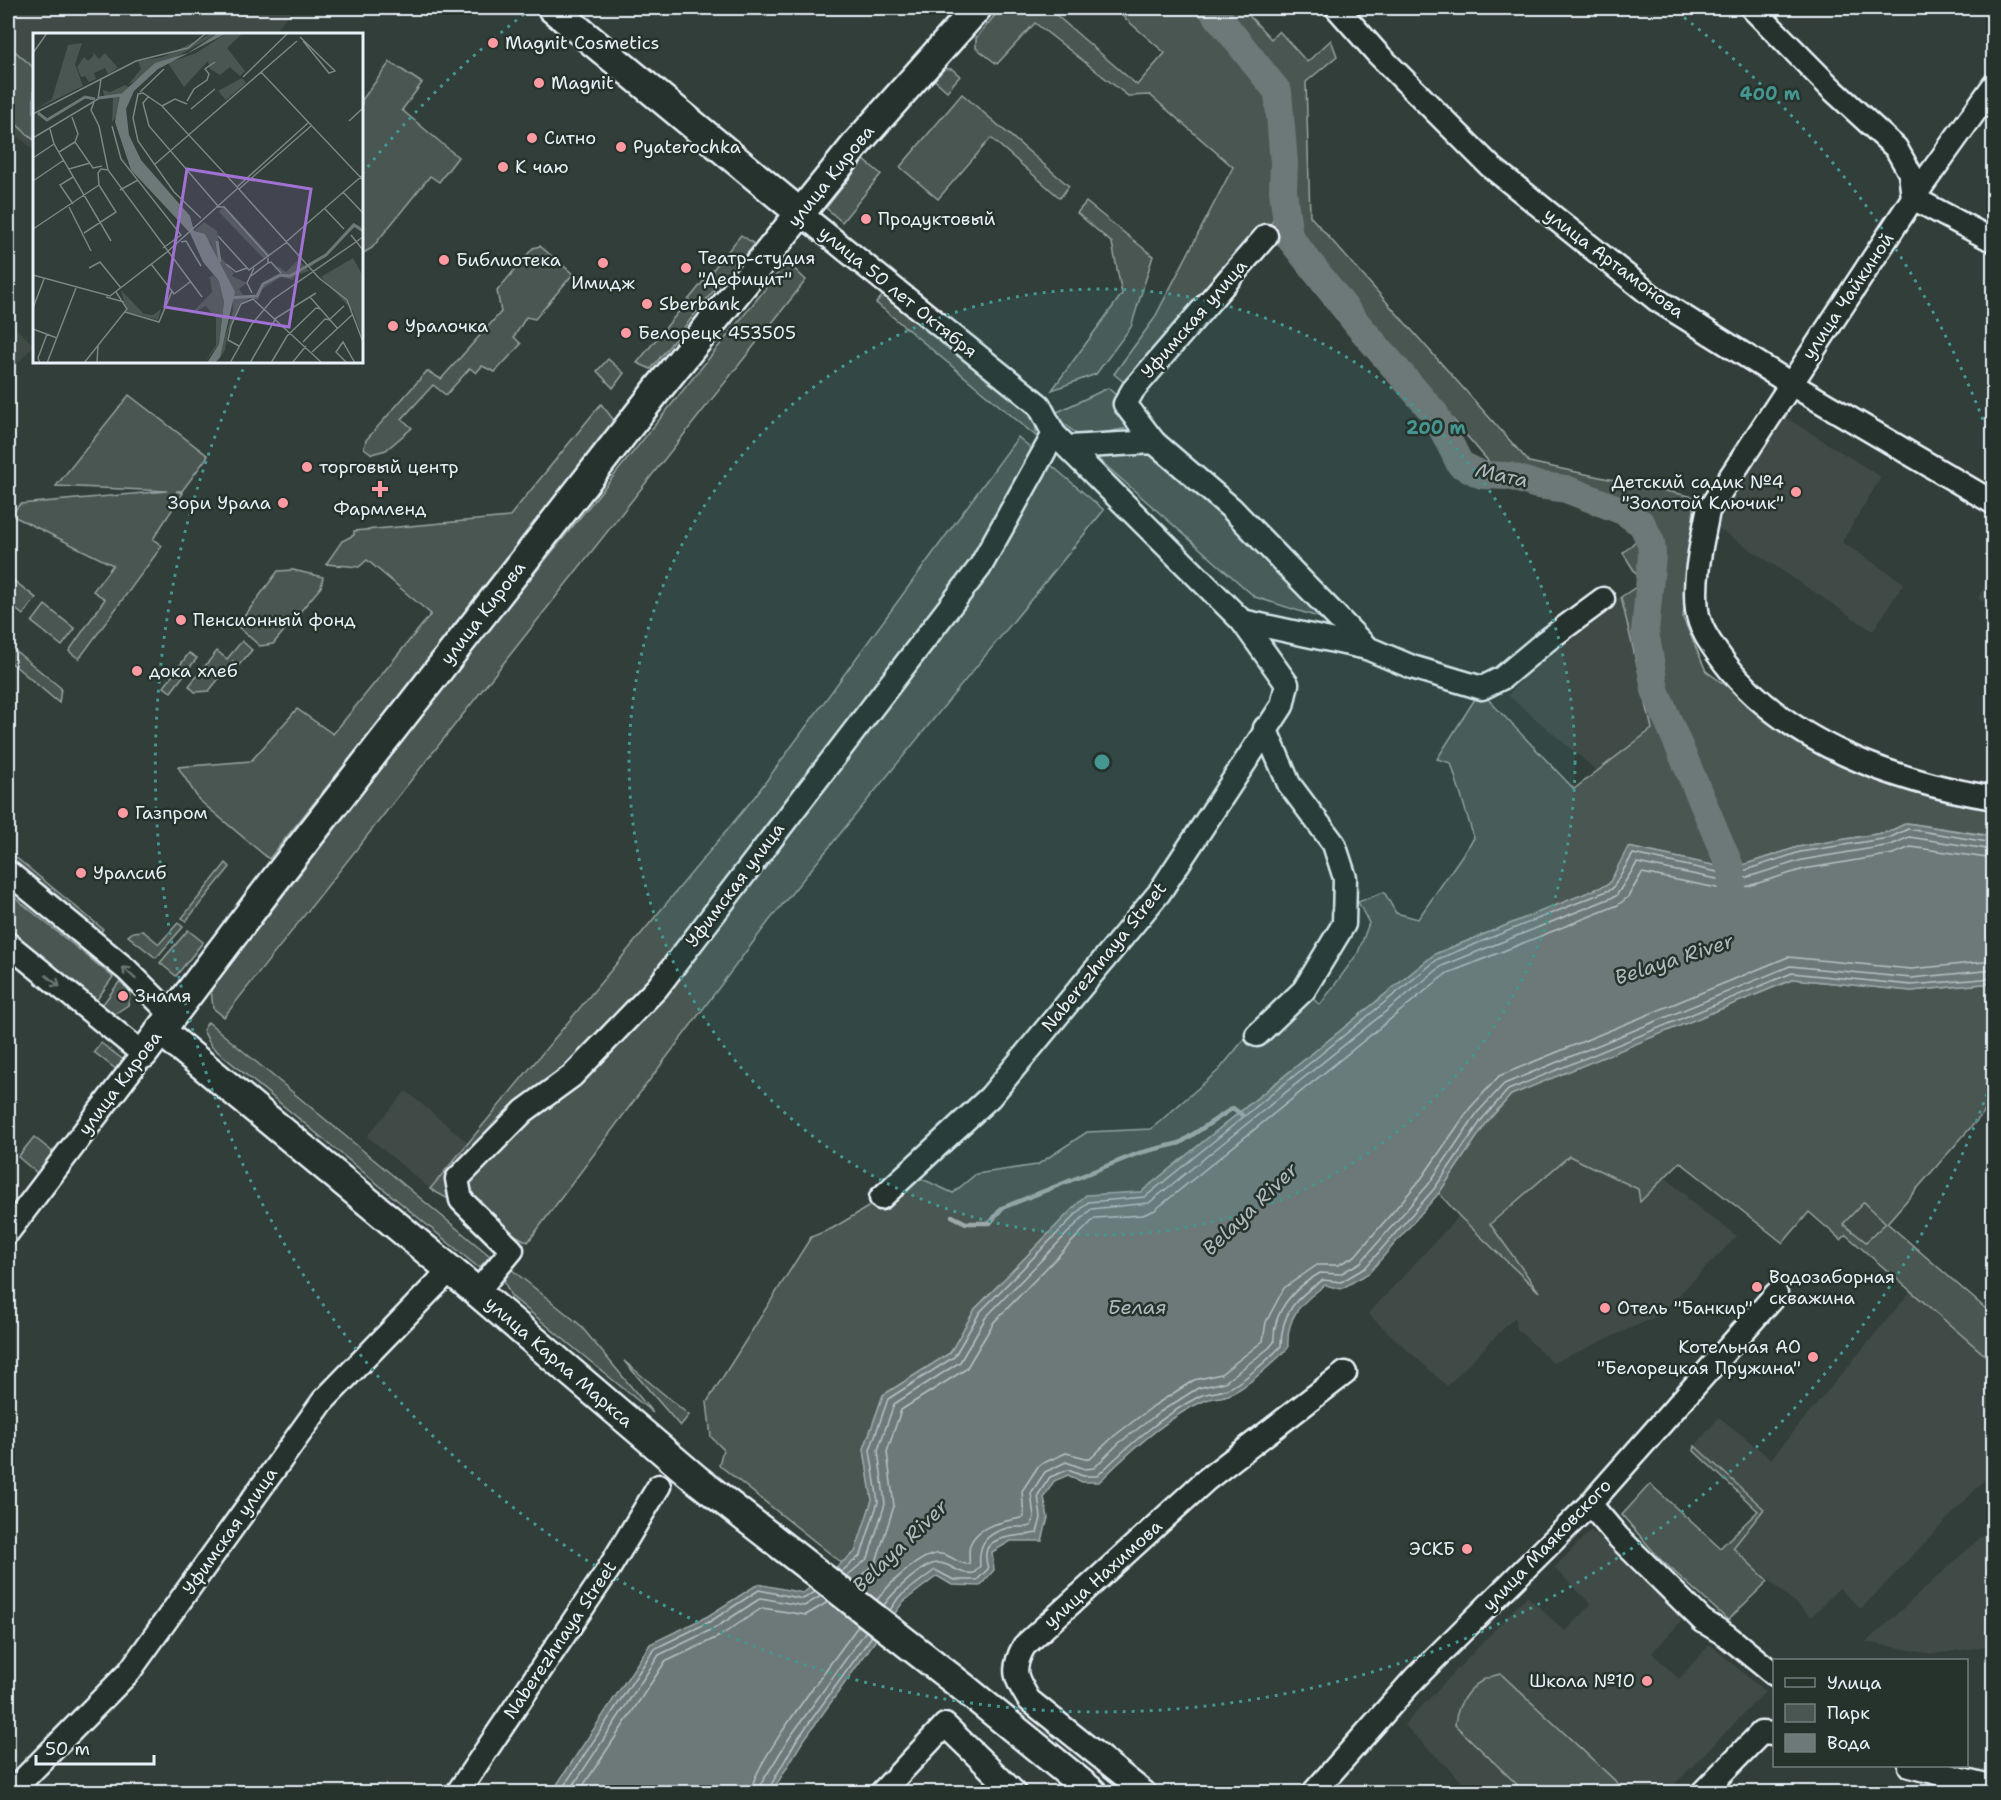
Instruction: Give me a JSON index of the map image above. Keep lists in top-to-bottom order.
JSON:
{
  "streets": {
    "main road": ["улица Кирова", "улица 50 лет Октября", "улица Карла Маркса"],
    "street": [
      "улица Артамонова",
      "улица Чайкиной",
      "Уфимская улица",
      "Naberezhnaya Street",
      "улица Маяковского",
      "улица Нахимова"
    ]
  },
  "crossings": [
    ["улица Кирова", "улица 50 лет Октября"],
    ["улица Кирова", "улица Карла Маркса"],
    ["улица Артамонова", "улица Чайкиной"],
    ["улица 50 лет Октября", "Уфимская улица"],
    ["улица 50 лет Октября", "Naberezhnaya Street"],
    ["Уфимская улица", "улица Карла Маркса"]
  ],
  "water": ["Мата", "Belaya River", "Белая"],
  "places": {
    "other": [
      "Magnit Cosmetics",
      "Magnit",
      "Ситно",
      "Pyaterochka",
      "К чаю",
      "Продуктовый",
      "Библиотека",
      "Имидж",
      "Театр-студия \"Дефицит\"",
      "Sberbank",
      "Уралочка",
      "Белорецк 453505",
      "торговый центр",
      "Детский садик №4 \"Золотой Ключик\"",
      "Зори Урала",
      "Пенсионный фонд",
      "дока хлеб",
      "Газпром",
      "Уралсиб",
      "Знамя",
      "Водозаборная скважина",
      "Отель \"Банкир\"",
      "Котельная АО \"Белорецкая Пружина\"",
      "ЭСКБ",
      "Школа №10"
    ],
    "health": ["Фармленд"]
  },
  "legend": ["Улица", "Парк", "Вода"],
  "scale_bar": "50 m",
  "rings": ["400 m", "200 m"]
}
